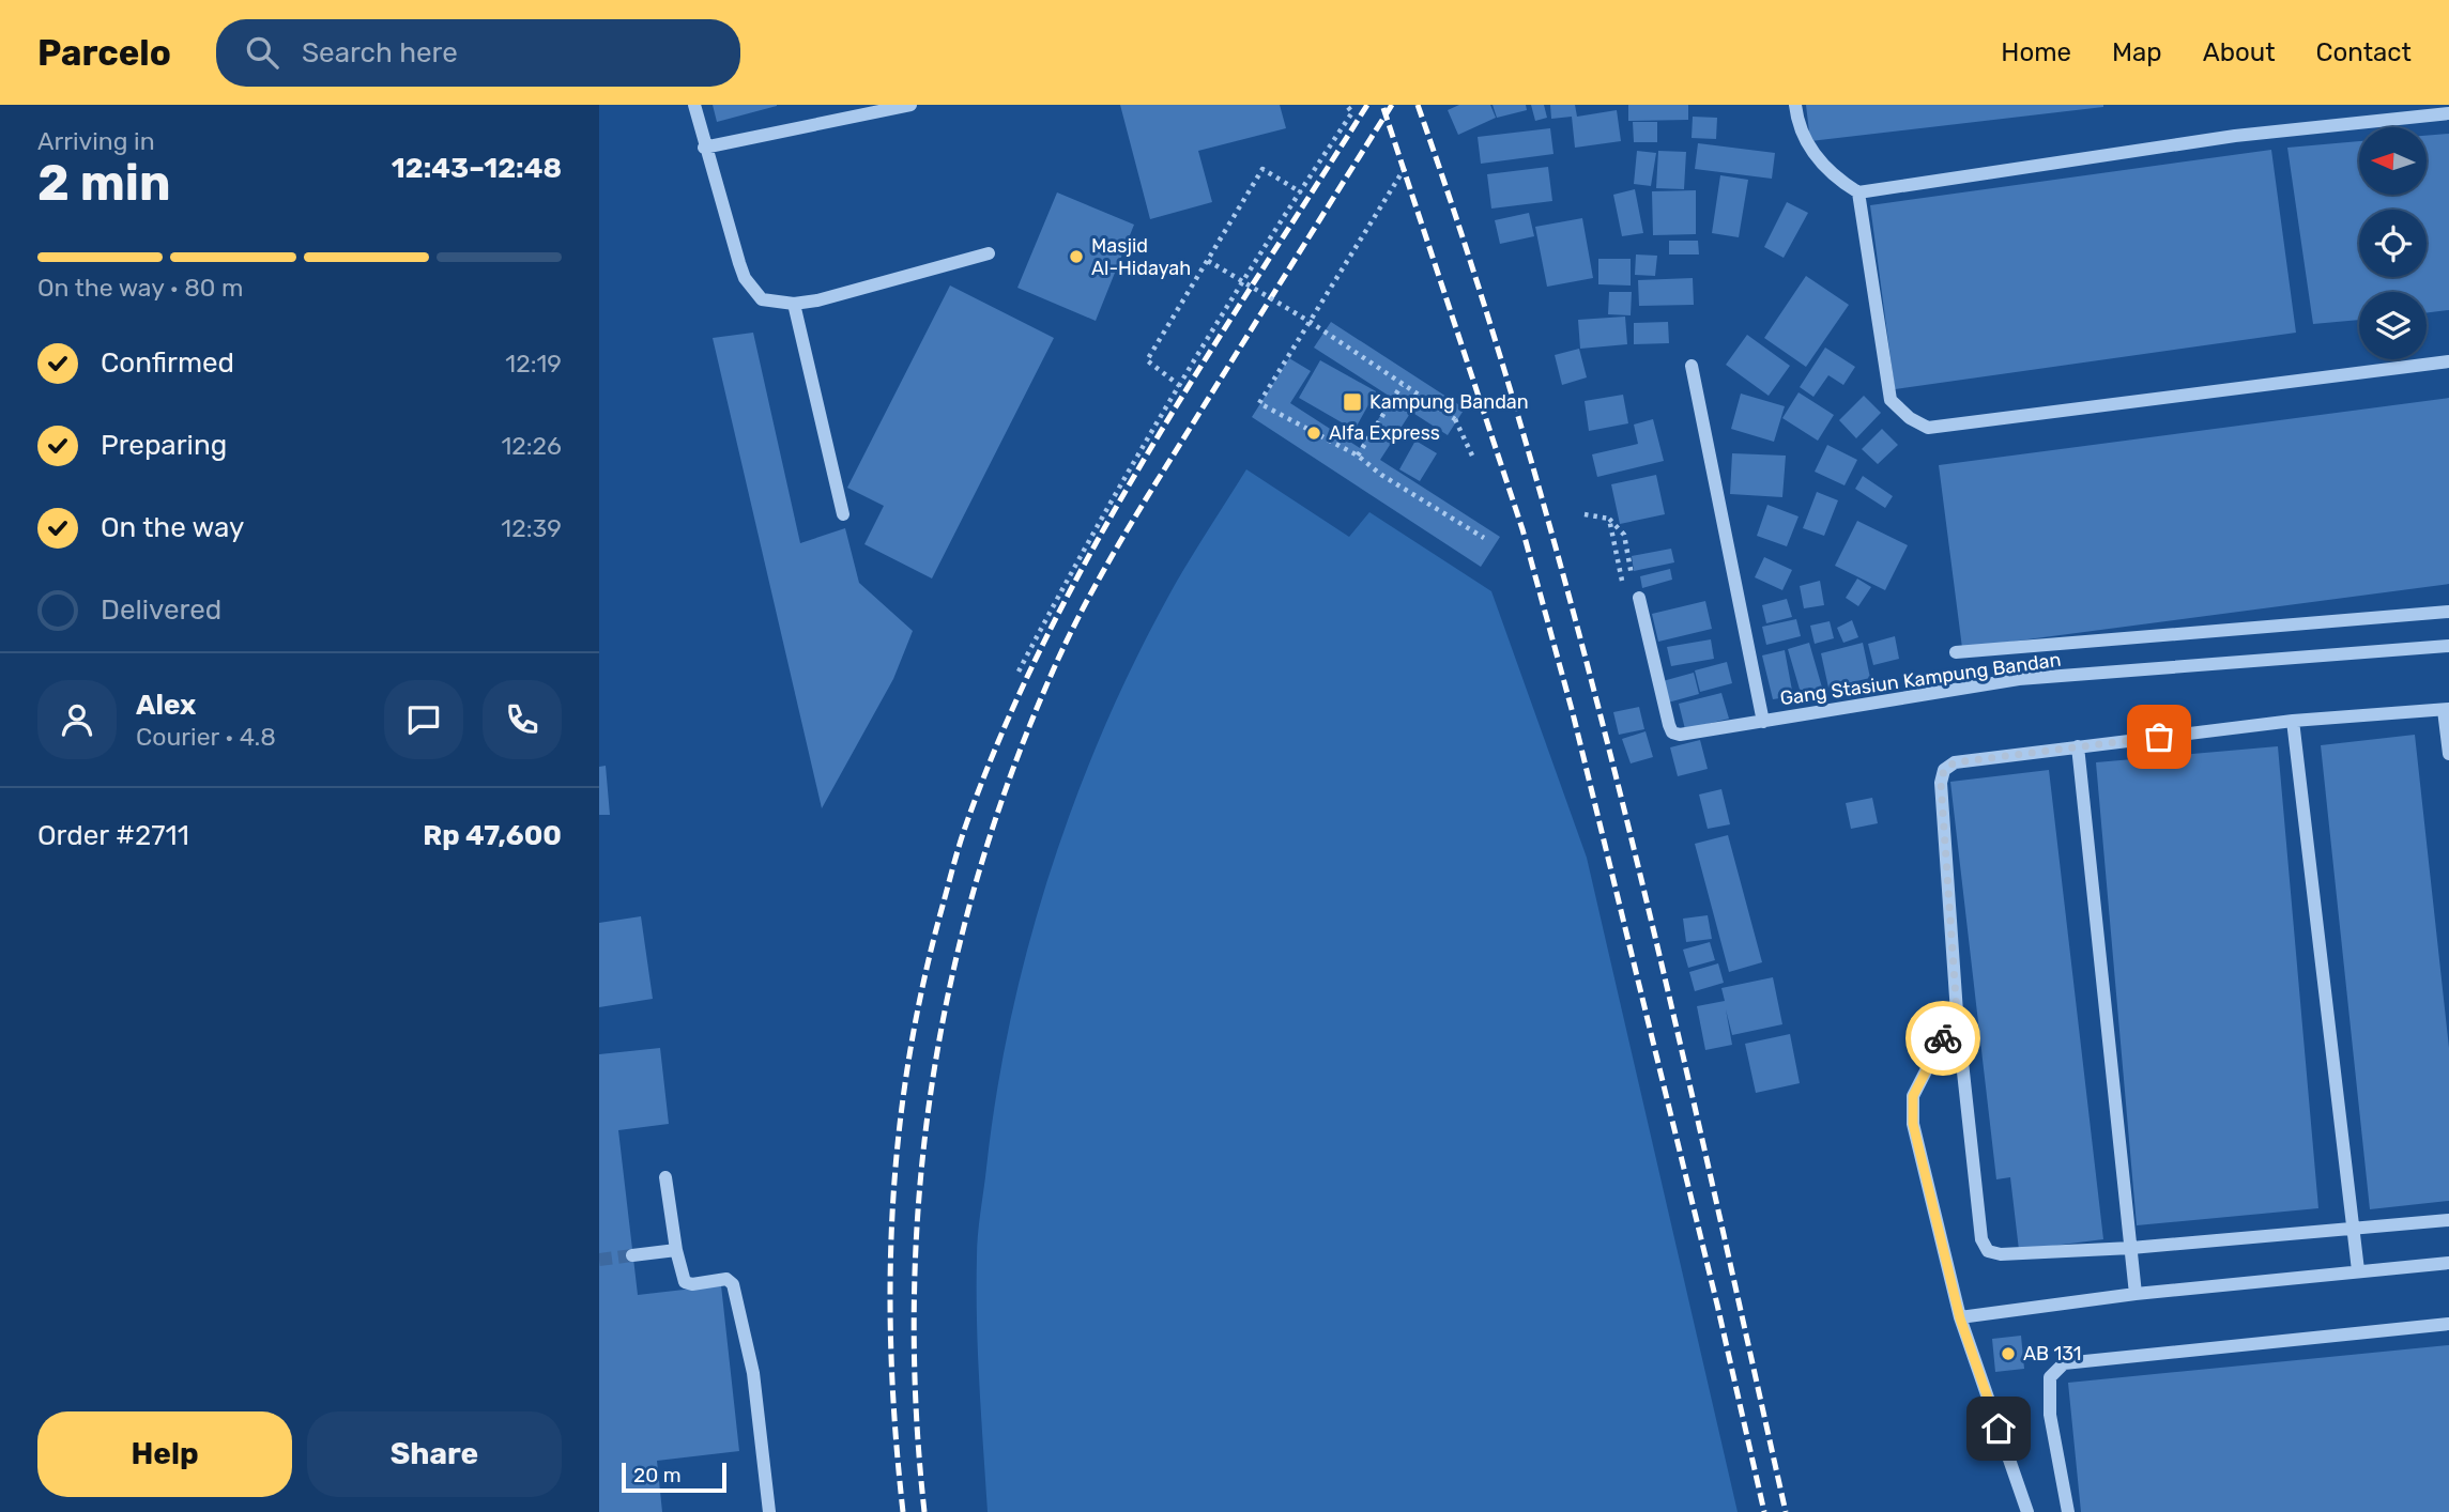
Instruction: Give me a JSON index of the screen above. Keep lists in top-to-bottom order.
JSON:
{
  "streets": {
    "street": ["Gang Stasiun Kampung Bandan"]
  },
  "places": {
    "other": ["Masjid Al-Hidayah", "Alfa Express", "AB 131"],
    "transit": ["Kampung Bandan"]
  },
  "scale_bar": "20 m",
  "north": "left",
  "page": {
    "header": "Parcelo",
    "search": "Search here",
    "nav": [
      "Home",
      "Map",
      "About",
      "Contact"
    ],
    "heading": ["2 min", "Arriving in", "12:43–12:48"],
    "panel": [
      "Alex",
      "Courier · 4.8",
      "Order #2711",
      "Rp 47,600"
    ],
    "bar": "On the way · 80 m",
    "list": [
      ["Confirmed", "12:19"],
      ["Preparing", "12:26"],
      ["On the way", "12:39"],
      "Delivered"
    ],
    "buttons": ["Help", "Share"],
    "scale": "20 m"
  }
}
